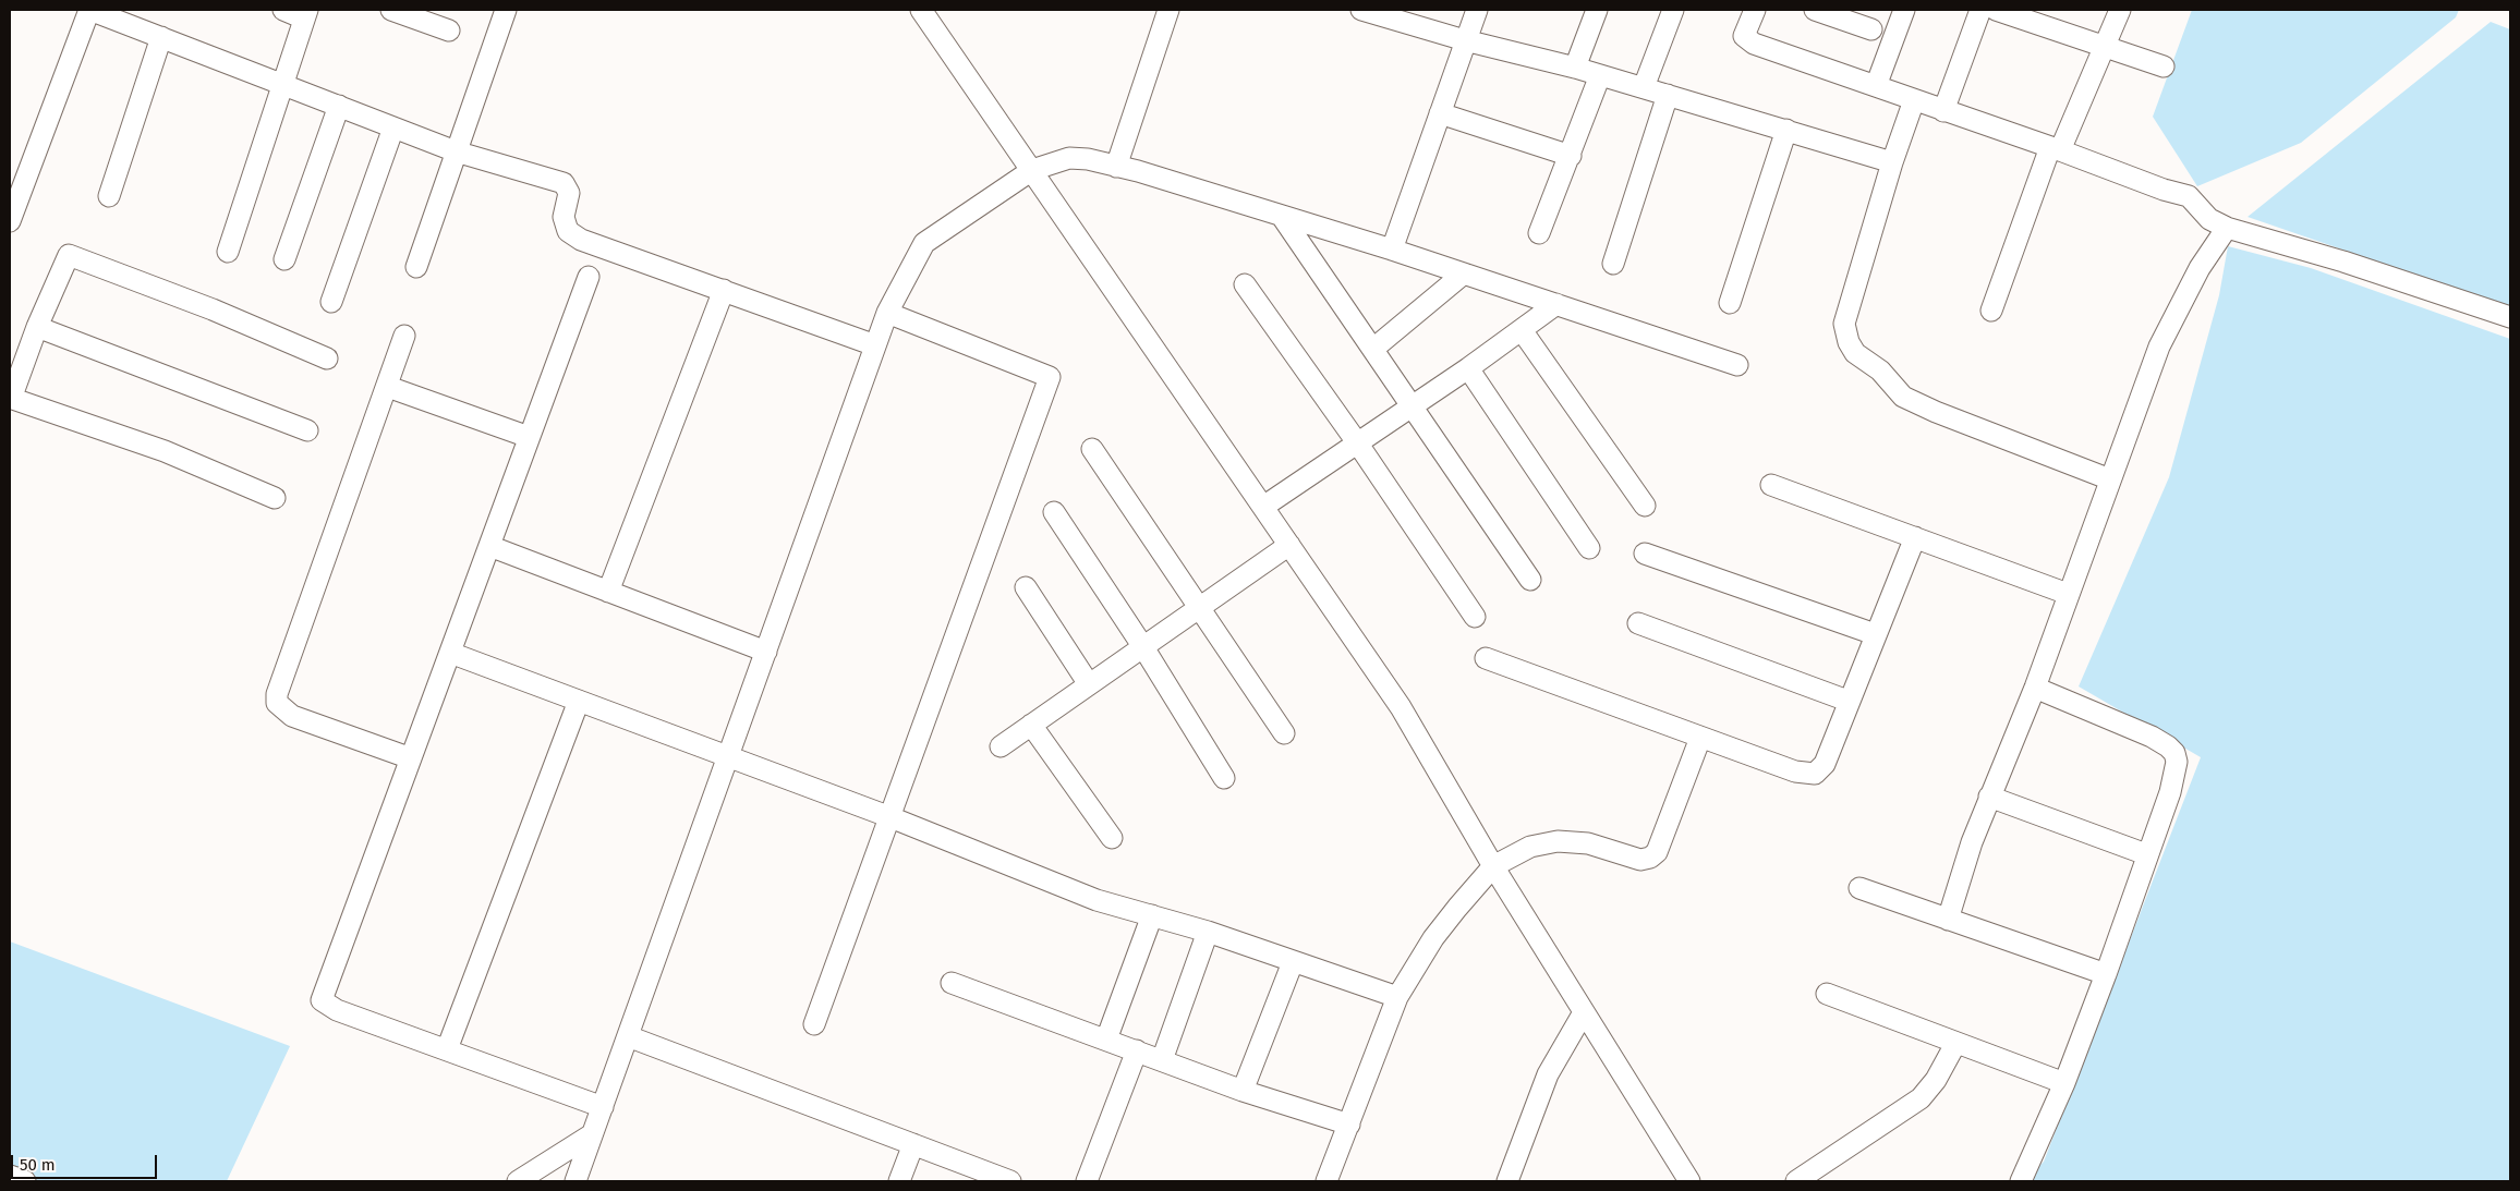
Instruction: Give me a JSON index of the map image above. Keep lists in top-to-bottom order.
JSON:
{
  "scale_bar": "50 m"
}
